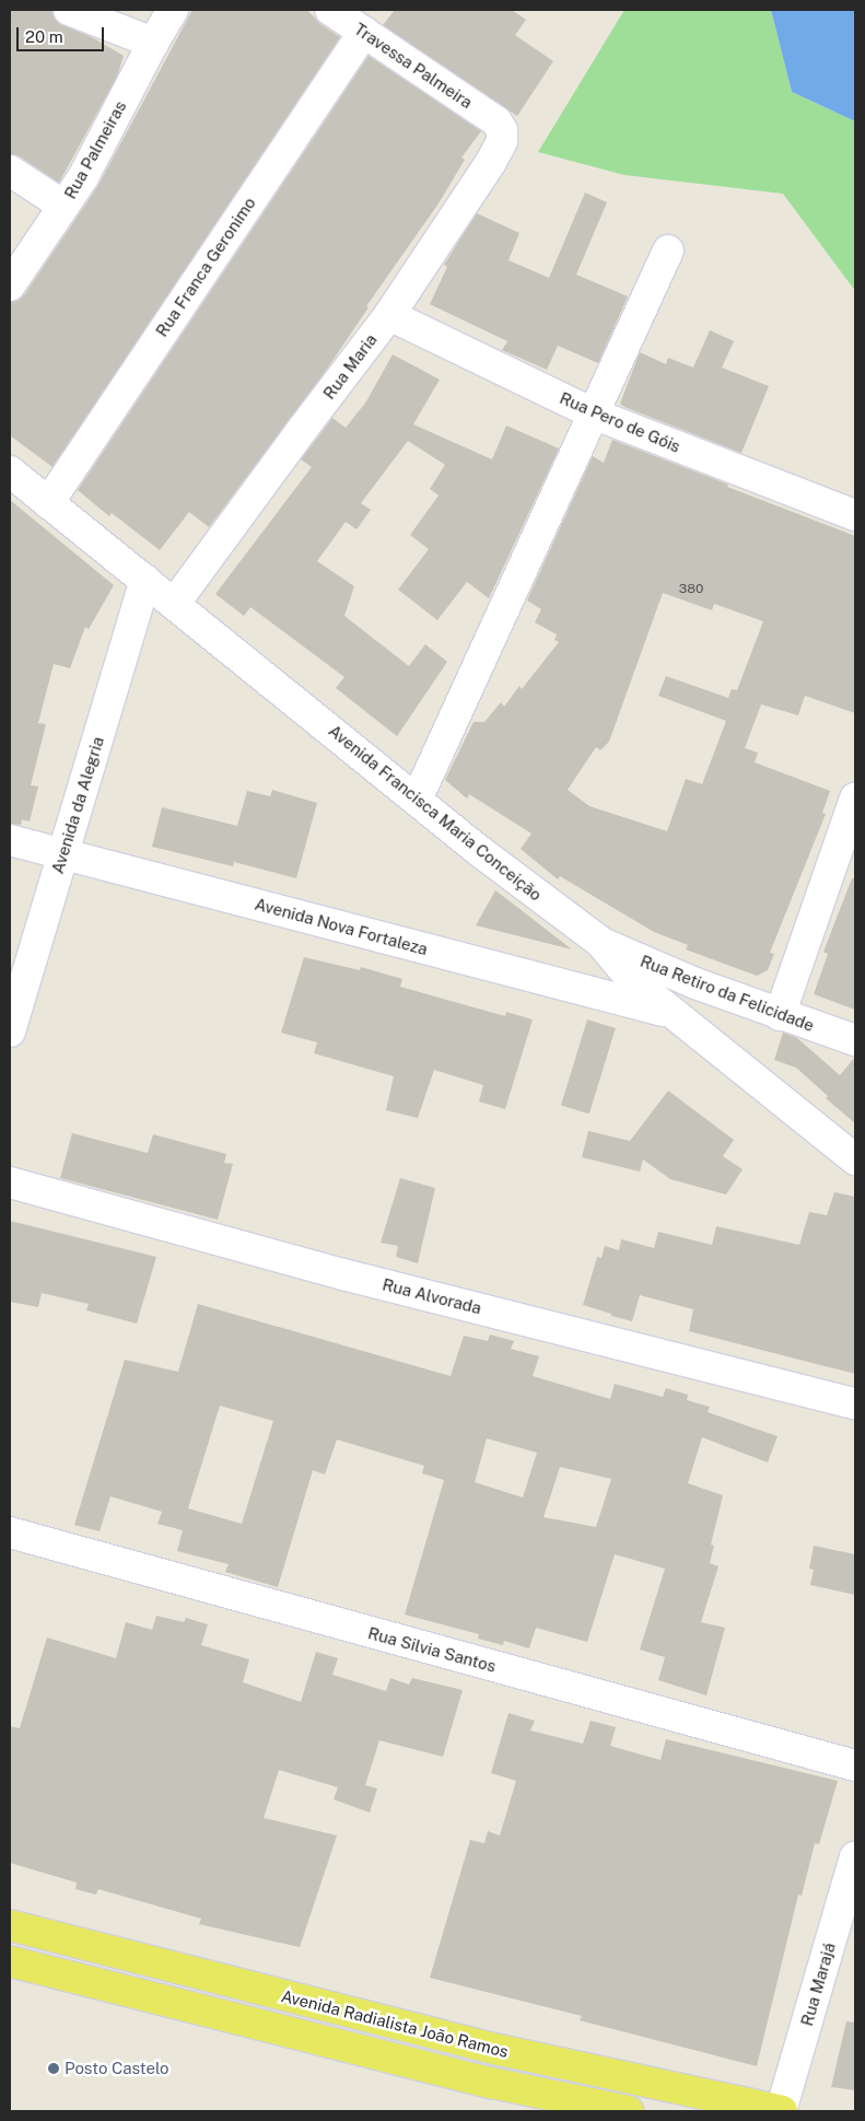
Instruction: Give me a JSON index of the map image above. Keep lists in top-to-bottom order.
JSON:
{
  "streets": {
    "main road": ["Avenida Radialista João Ramos"],
    "street": [
      "Travessa Palmeira",
      "Rua Palmeiras",
      "Rua Franca Geronimo",
      "Rua Maria",
      "Rua Pero de Góis",
      "Avenida da Alegria",
      "Avenida Francisca Maria Conceição",
      "Avenida Nova Fortaleza",
      "Rua Retiro da Felicidade",
      "Rua Alvorada",
      "Rua Silvia Santos",
      "Rua Marajá"
    ]
  },
  "crossings": [
    ["Travessa Palmeira", "Rua Franca Geronimo"],
    ["Travessa Palmeira", "Rua Maria"],
    ["Rua Franca Geronimo", "Avenida Francisca Maria Conceição"],
    ["Rua Maria", "Rua Pero de Góis"],
    ["Rua Maria", "Avenida Francisca Maria Conceição"],
    ["Avenida da Alegria", "Avenida Francisca Maria Conceição"],
    ["Avenida da Alegria", "Avenida Nova Fortaleza"],
    ["Avenida Francisca Maria Conceição", "Avenida Nova Fortaleza"],
    ["Avenida Francisca Maria Conceição", "Rua Retiro da Felicidade"],
    ["Rua Marajá", "Avenida Radialista João Ramos"]
  ],
  "places": ["Posto Castelo"],
  "house_numbers": ["380"],
  "scale_bar": "20 m"
}
